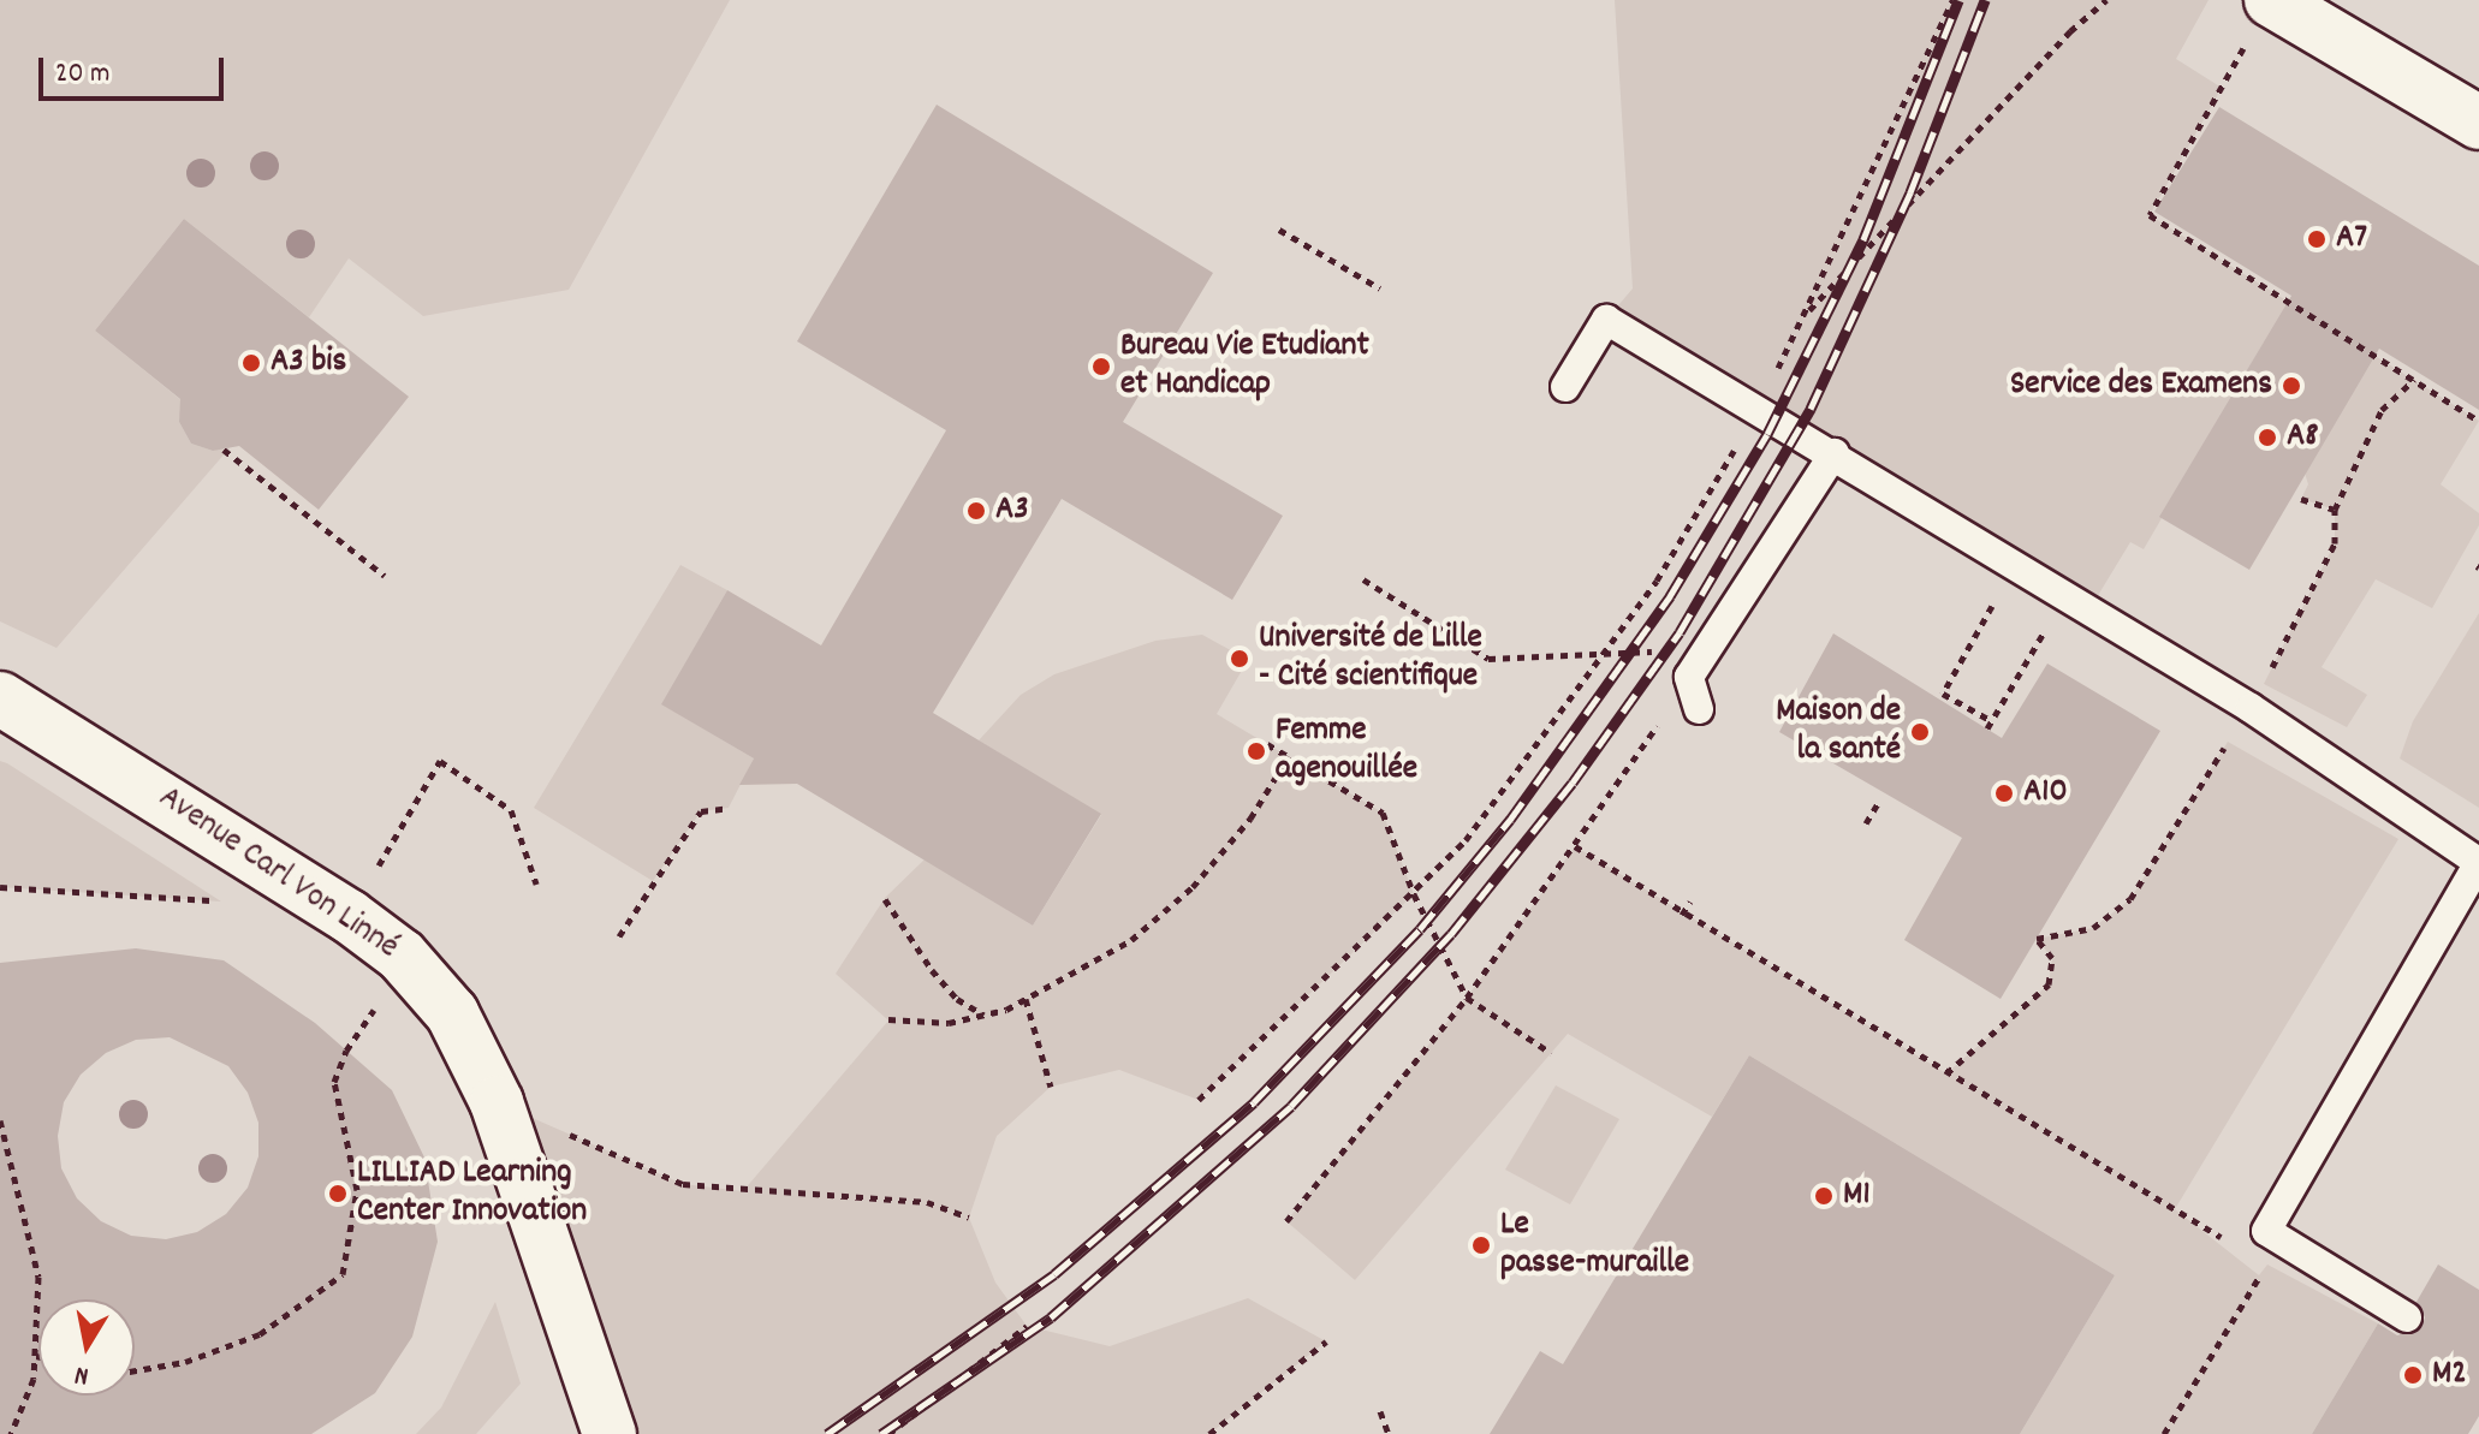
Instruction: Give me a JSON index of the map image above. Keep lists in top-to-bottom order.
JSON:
{
  "streets": {
    "street": ["Avenue Carl Von Linné"]
  },
  "places": [
    "A7",
    "A3 bis",
    "Bureau Vie Etudiant et Handicap",
    "Service des Examens",
    "A8",
    "A3",
    "Université de Lille ‐ Cité scientifique",
    "Maison de la santé",
    "Femme agenouillée",
    "A10",
    "LILLIAD Learning Center Innovation",
    "M1",
    "Le passe-muraille",
    "M2"
  ],
  "scale_bar": "20 m",
  "north": "bottom"
}
